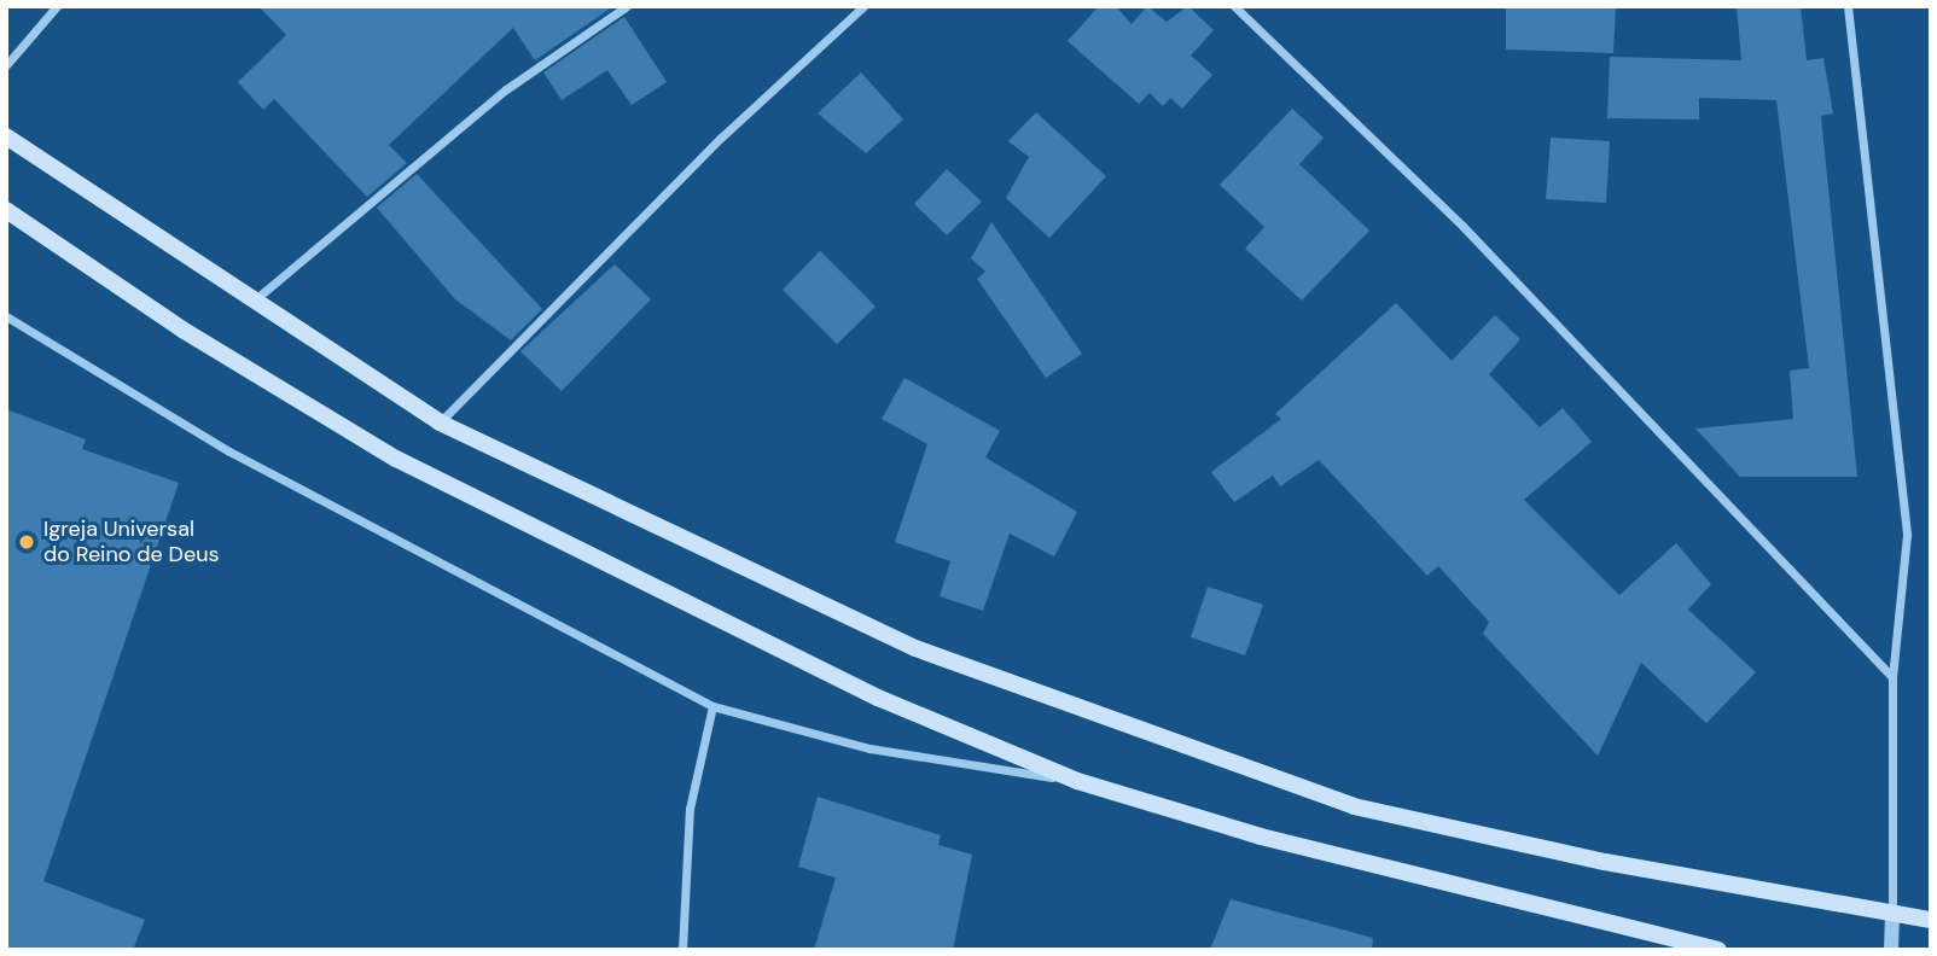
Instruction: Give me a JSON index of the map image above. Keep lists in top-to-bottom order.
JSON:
{
  "places": ["Igreja Universal do Reino de Deus"]
}
